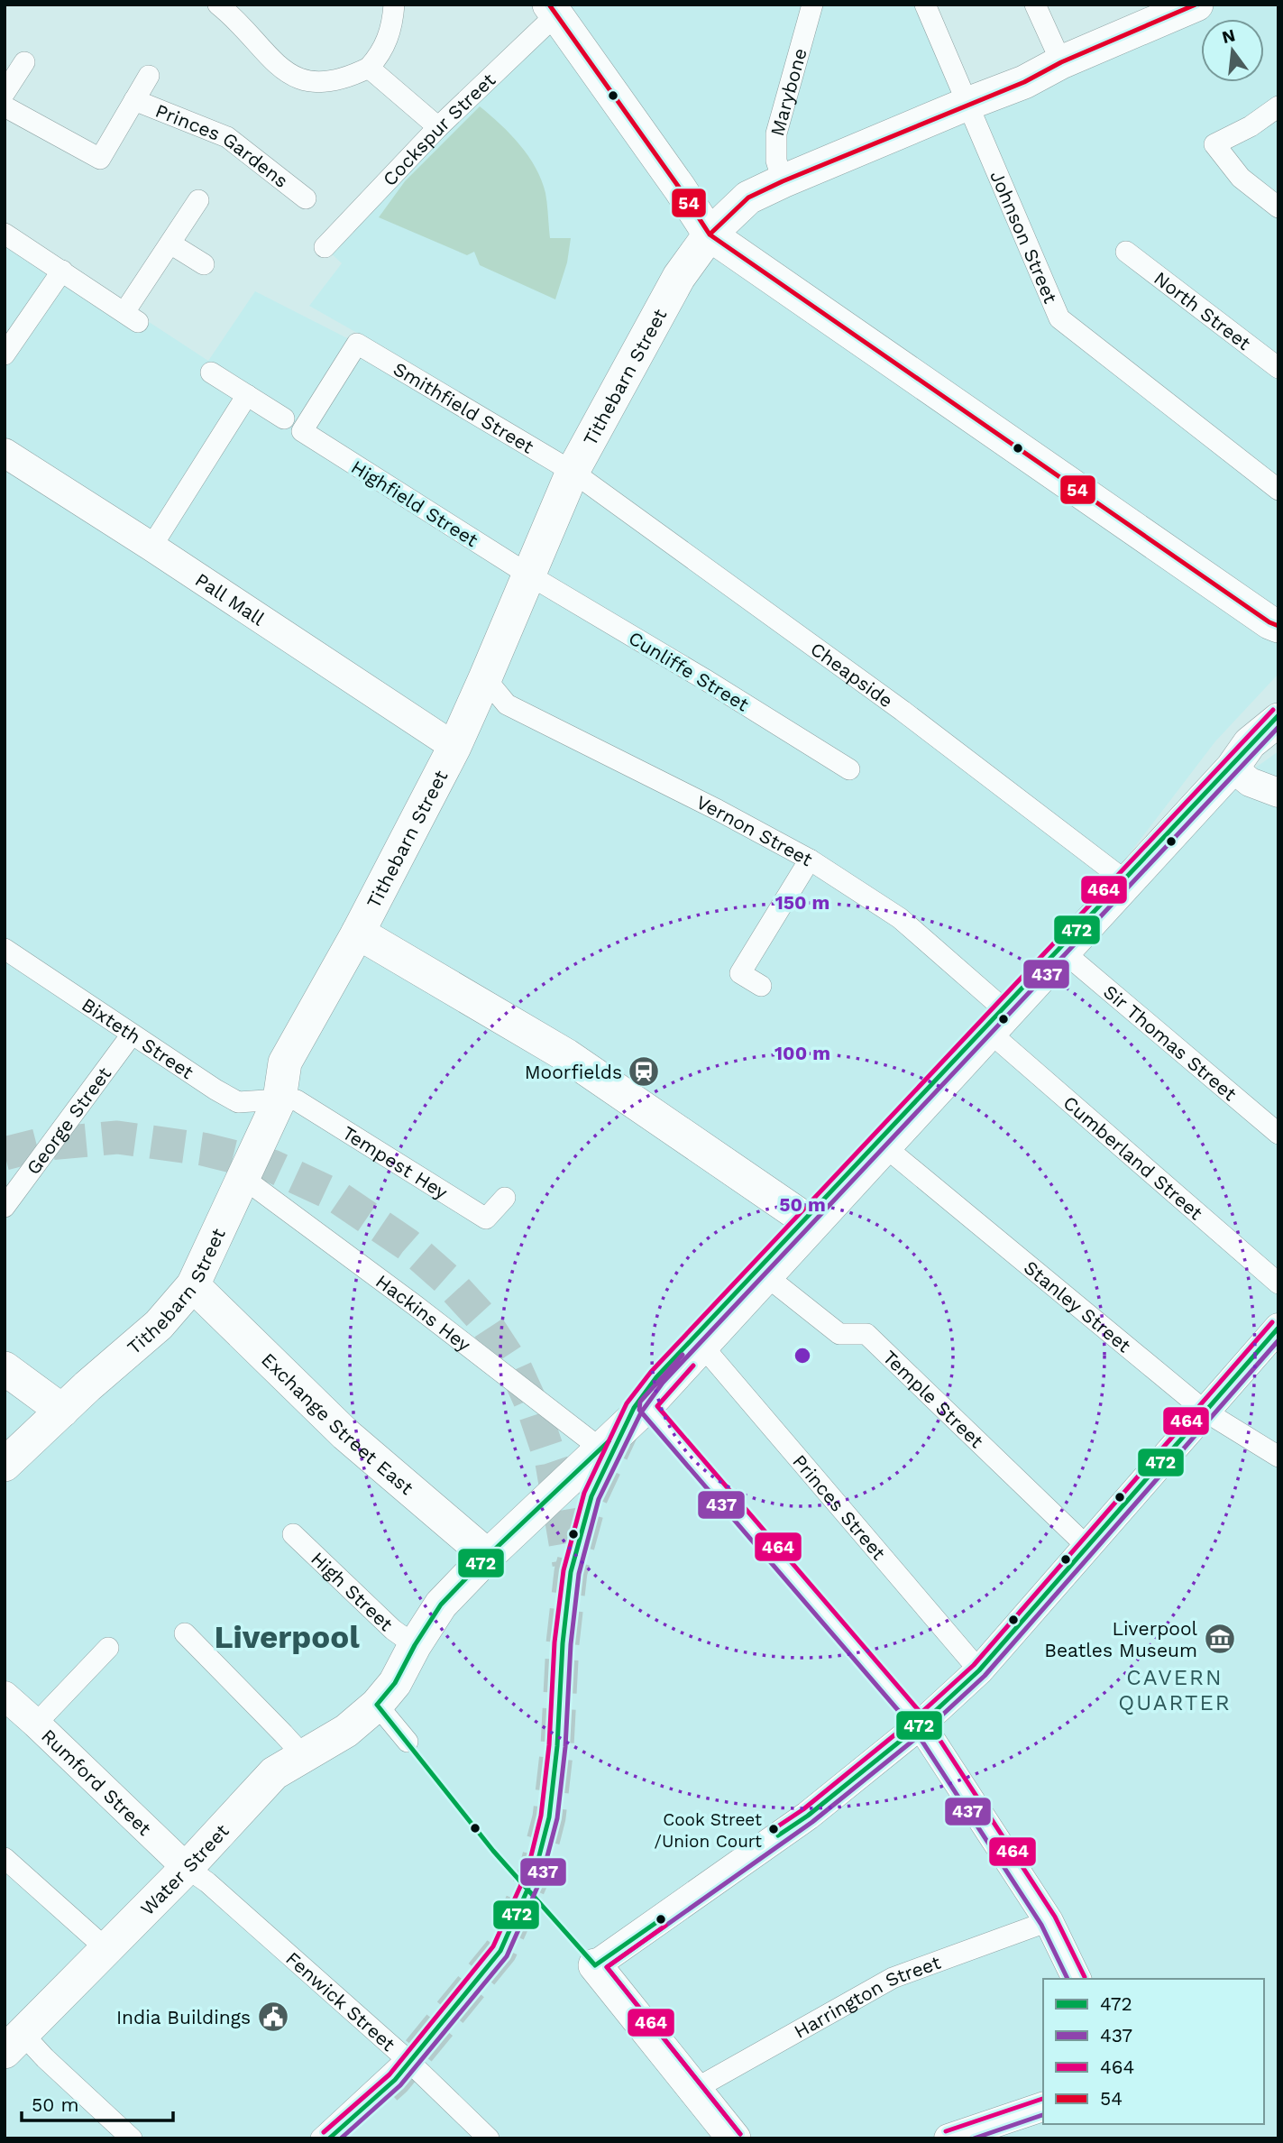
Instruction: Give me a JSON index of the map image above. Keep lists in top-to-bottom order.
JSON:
{
  "streets": {
    "main road": ["Tithebarn Street", "Exchange Street East", "Water Street"],
    "street": [
      "Marybone",
      "Cockspur Street",
      "Princes Gardens",
      "Johnson Street",
      "North Street",
      "Smithfield Street",
      "Highfield Street",
      "Pall Mall",
      "Cunliffe Street",
      "Cheapside",
      "Vernon Street",
      "Bixteth Street",
      "Sir Thomas Street",
      "George Street",
      "Cumberland Street",
      "Tempest Hey",
      "Stanley Street",
      "Hackins Hey",
      "Temple Street",
      "Princes Street",
      "High Street",
      "Rumford Street",
      "Harrington Street",
      "Fenwick Street"
    ]
  },
  "crossings": [
    ["Marybone", "Tithebarn Street"],
    ["Johnson Street", "Tithebarn Street"],
    ["Tithebarn Street", "Smithfield Street"],
    ["Tithebarn Street", "Highfield Street"],
    ["Tithebarn Street", "Pall Mall"],
    ["Tithebarn Street", "Cunliffe Street"],
    ["Tithebarn Street", "Cheapside"],
    ["Tithebarn Street", "Vernon Street"],
    ["Tithebarn Street", "Bixteth Street"],
    ["Tithebarn Street", "Tempest Hey"],
    ["Tithebarn Street", "Hackins Hey"],
    ["Tithebarn Street", "Exchange Street East"],
    ["Smithfield Street", "Highfield Street"],
    ["Smithfield Street", "Cheapside"],
    ["Highfield Street", "Cunliffe Street"],
    ["Cheapside", "Water Street"],
    ["Vernon Street", "Cumberland Street"],
    ["Vernon Street", "Water Street"],
    ["Bixteth Street", "George Street"],
    ["Bixteth Street", "Tempest Hey"],
    ["Sir Thomas Street", "Water Street"],
    ["Cumberland Street", "Water Street"],
    ["Stanley Street", "Water Street"],
    ["Hackins Hey", "Water Street"],
    ["Temple Street", "Water Street"],
    ["Exchange Street East", "Water Street"],
    ["Princes Street", "Water Street"],
    ["High Street", "Water Street"],
    ["Rumford Street", "Water Street"],
    ["Rumford Street", "Fenwick Street"],
    ["Water Street", "Fenwick Street"]
  ],
  "districts": ["Liverpool", "CAVERN QUARTER"],
  "places": {
    "station": ["Moorfields"],
    "museum": ["Liverpool Beatles Museum"],
    "other": ["Cook Street /Union Court"],
    "public building": ["India Buildings"]
  },
  "lines": [
    "transit line 54",
    "transit line 464",
    "transit line 472",
    "transit line 437"
  ],
  "legend": [
    "472",
    "437",
    "464",
    "54"
  ],
  "scale_bar": "50 m",
  "north": "top",
  "rings": ["150 m", "100 m", "50 m"]
}
